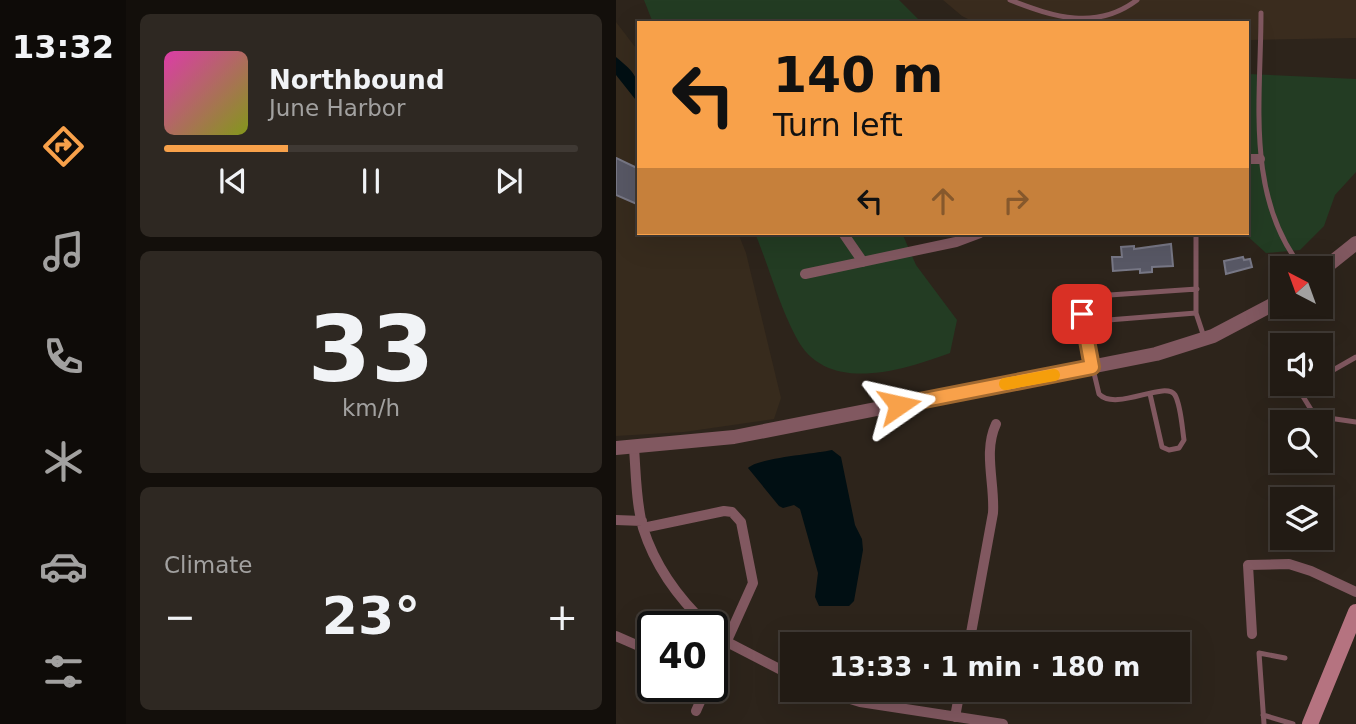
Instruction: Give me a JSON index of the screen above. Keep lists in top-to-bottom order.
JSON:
{
  "north": "top left",
  "page": {
    "tabs": "13:32",
    "turn": ["140 m", "Turn left"],
    "song": ["Northbound", "June Harbor"],
    "tile": [
      ["33", "km/h"],
      "Climate"
    ],
    "heat": ["−", "23°", "+"],
    "limit": "40",
    "trip": "13:33 · 1 min · 180 m"
  }
}
